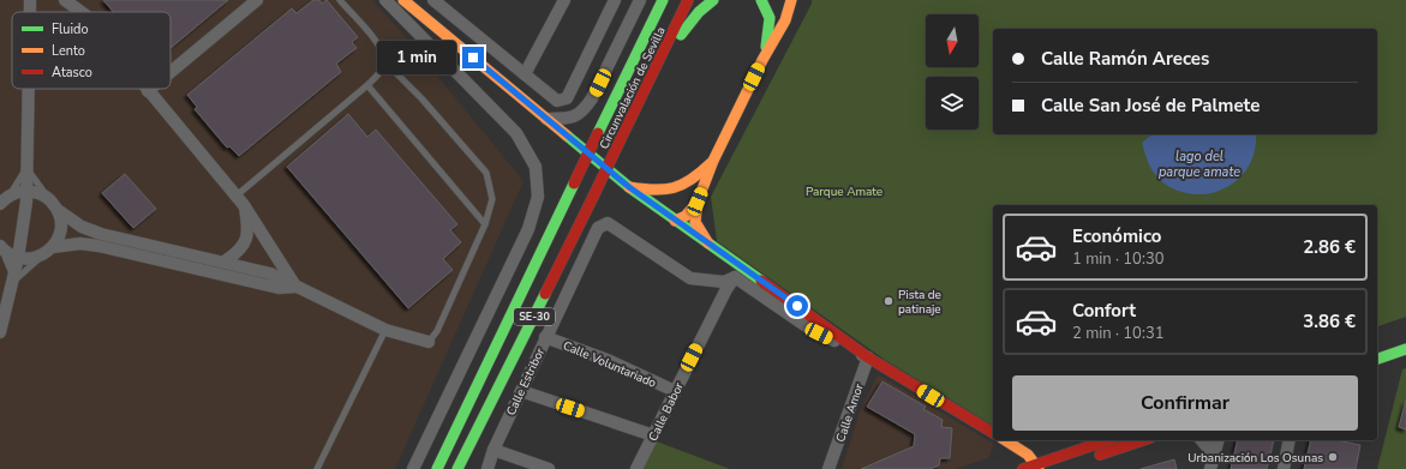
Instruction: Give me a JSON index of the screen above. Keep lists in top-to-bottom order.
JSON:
{
  "streets": {
    "main road": ["Circunvalación de Sevilla", "SE-30"],
    "street": [
      "Calle Voluntariado",
      "Calle Estribor",
      "Calle Babor",
      "Calle Amor"
    ]
  },
  "crossings": [
    ["Calle Voluntariado", "Calle Estribor"],
    ["Calle Voluntariado", "Calle Babor"],
    ["Calle Estribor", "Calle Babor"]
  ],
  "water": ["lago del parque amate"],
  "parks": ["Parque Amate"],
  "places": ["Pista de patinaje", "Urbanización Los Osunas"],
  "legend": ["Fluido", "Lento", "Atasco"],
  "north": "bottom",
  "page": {
    "banner": ["Calle Ramón Areces", "Calle San José de Palmete"],
    "bubble": "1 min",
    "list": [
      {
        "name": "Económico",
        "note": "1 min · 10:30",
        "value": "2.86 €"
      },
      {
        "name": "Confort",
        "note": "2 min · 10:31",
        "value": "3.86 €"
      }
    ],
    "buttons": "Confirmar"
  }
}
